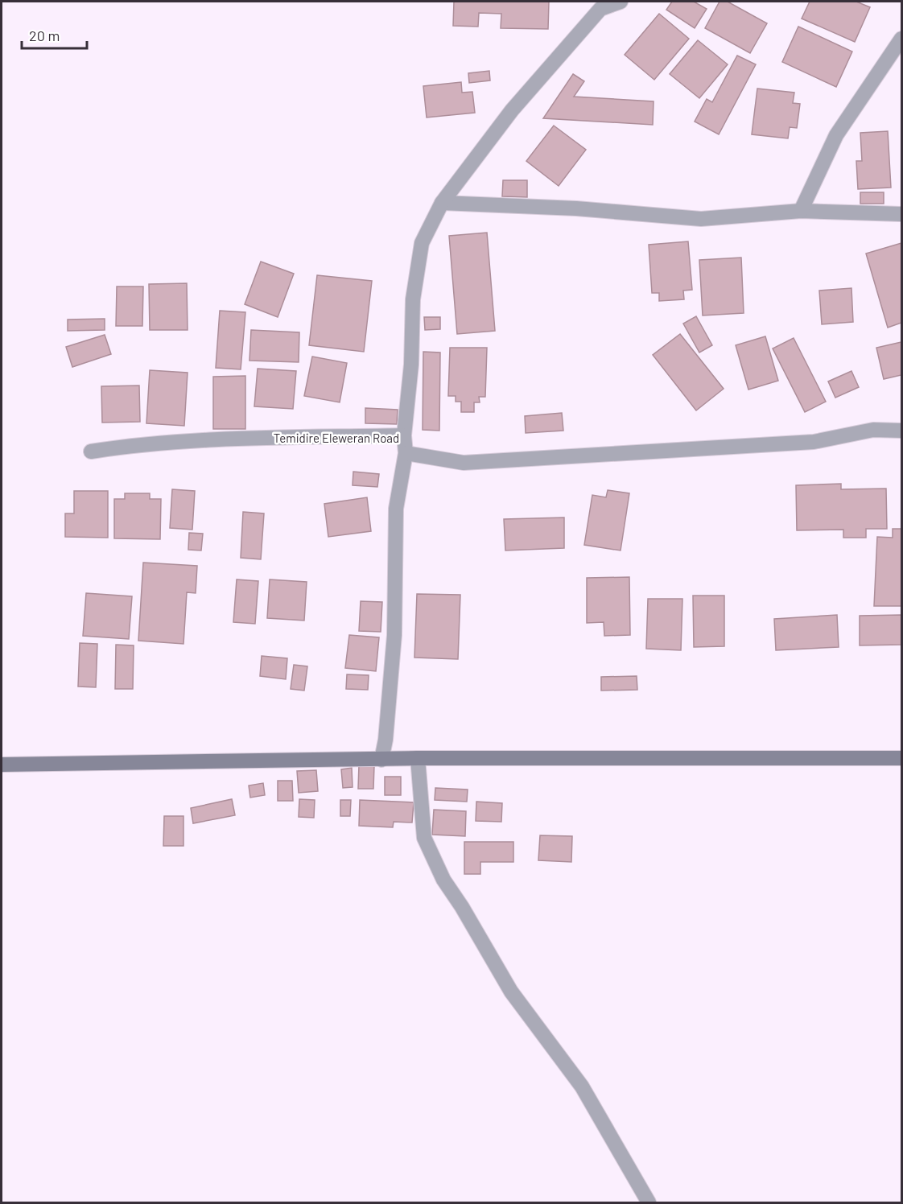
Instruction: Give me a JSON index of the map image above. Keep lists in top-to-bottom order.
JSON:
{
  "streets": {
    "street": ["Temidire Eleweran Road"]
  },
  "scale_bar": "20 m"
}
